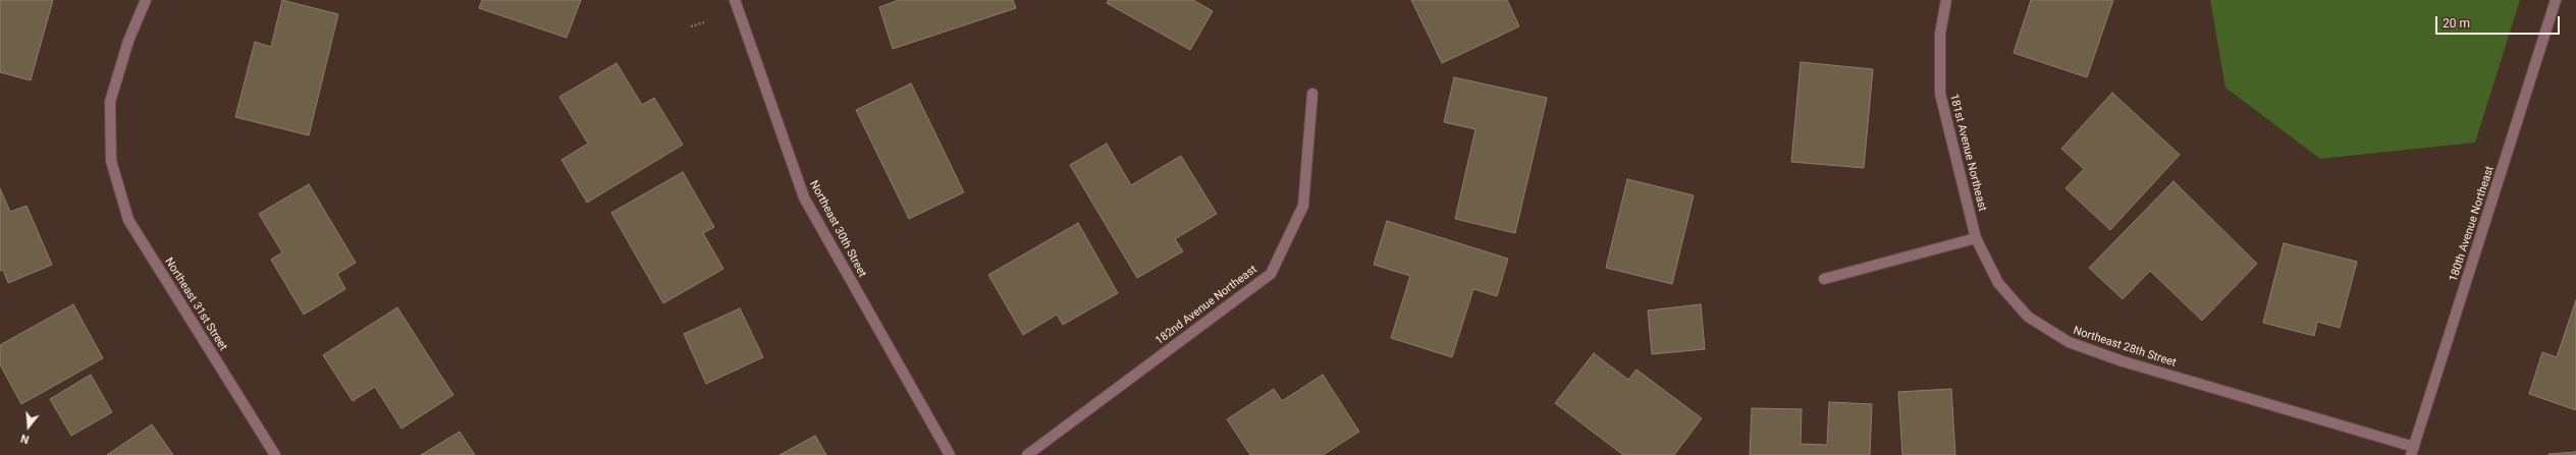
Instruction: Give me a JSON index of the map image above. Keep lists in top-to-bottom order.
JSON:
{
  "streets": {
    "street": [
      "181st Avenue Northeast",
      "180th Avenue Northeast",
      "Northeast 30th Street",
      "Northeast 31st Street",
      "182nd Avenue Northeast",
      "Northeast 28th Street"
    ]
  },
  "crossings": [
    ["181st Avenue Northeast", "Northeast 28th Street"],
    ["180th Avenue Northeast", "Northeast 28th Street"]
  ],
  "scale_bar": "20 m",
  "north": "bottom"
}
